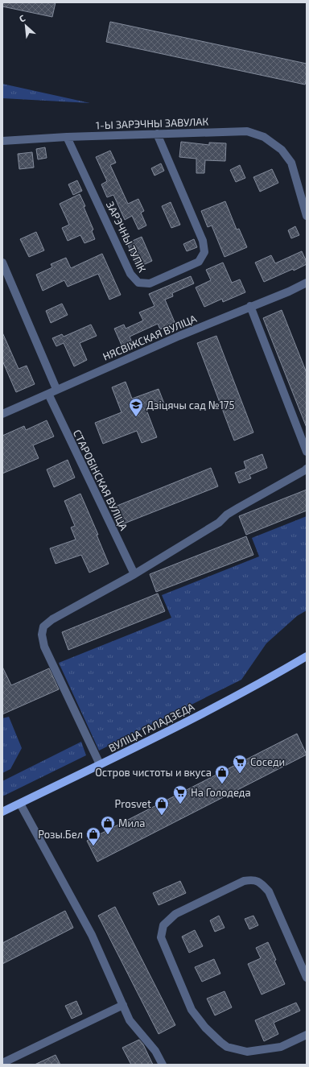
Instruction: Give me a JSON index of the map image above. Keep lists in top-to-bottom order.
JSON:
{
  "streets": {
    "main road": ["ВУЛІЦА ГАЛАДЗЕДА"],
    "street": [
      "1-Ы ЗАРЭЧНЫ ЗАВУЛАК",
      "ЗАРЭЧНЫ ТУПІК",
      "НЯСВІЖСКАЯ ВУЛІЦА",
      "СТАРОБІНСКАЯ ВУЛІЦА"
    ]
  },
  "crossings": [
    ["1-Ы ЗАРЭЧНЫ ЗАВУЛАК", "ЗАРЭЧНЫ ТУПІК"],
    ["НЯСВІЖСКАЯ ВУЛІЦА", "СТАРОБІНСКАЯ ВУЛІЦА"]
  ],
  "places": {
    "school or university": ["Дзіцячы сад №175"],
    "supermarket": ["Соседи", "На Голодеда"],
    "shop": [
      "Остров чистоты и вкуса",
      "Prosvet",
      "Мила",
      "Розы.Бел"
    ]
  },
  "north": "top left"
}
